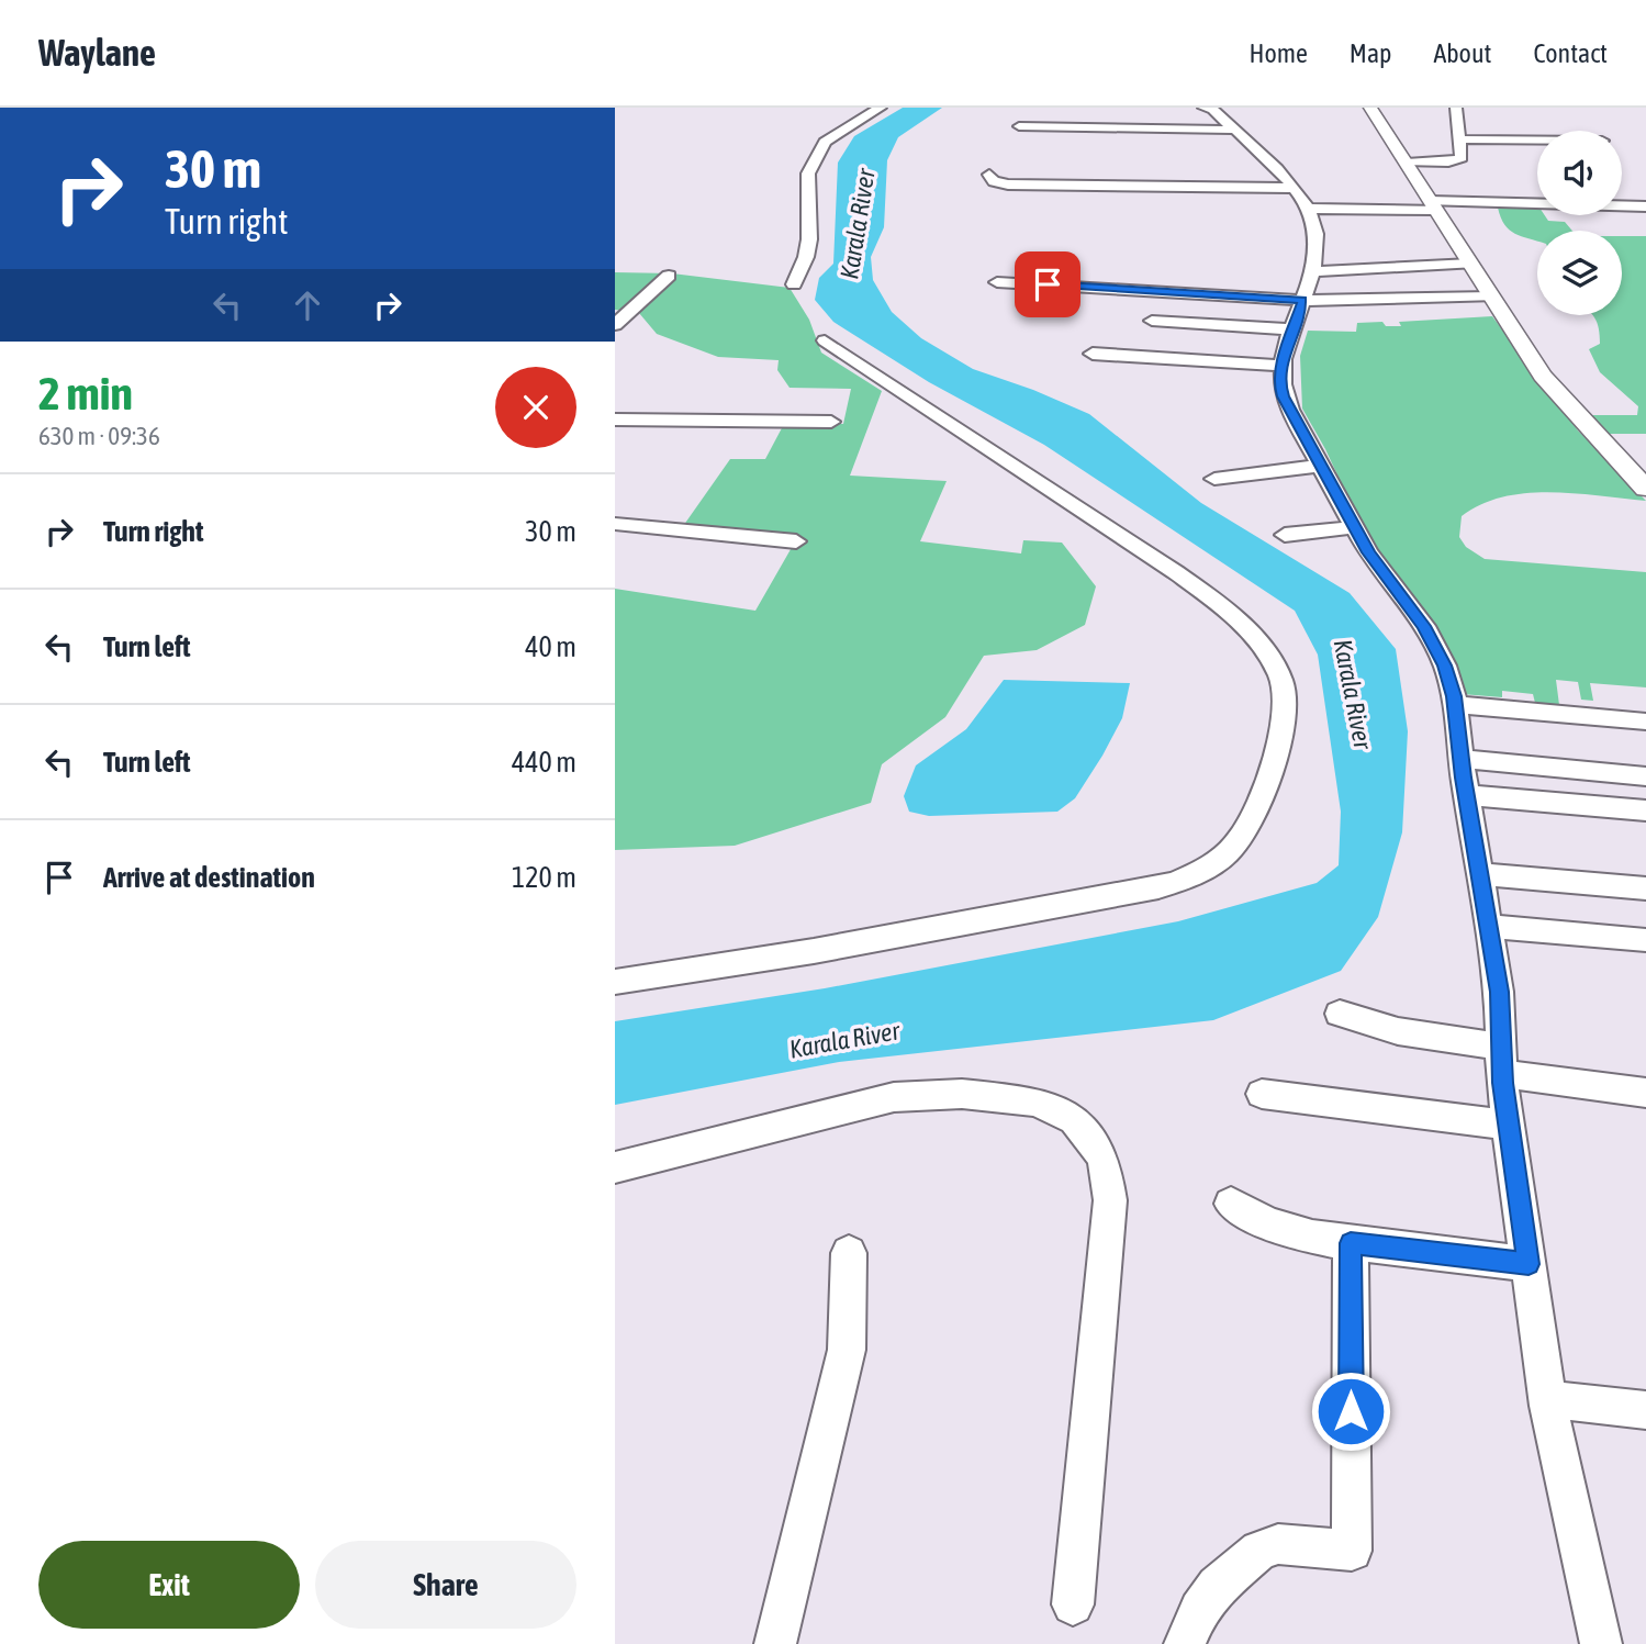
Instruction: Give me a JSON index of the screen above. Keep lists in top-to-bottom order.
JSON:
{
  "water": ["Karala River"],
  "page": {
    "header": "Waylane",
    "nav": [
      "Home",
      "Map",
      "About",
      "Contact"
    ],
    "turn": ["30 m", "Turn right"],
    "heading": ["2 min", "630 m · 09:36"],
    "list": [
      {
        "name": "Turn right",
        "value": "30 m"
      },
      {
        "name": "Turn left",
        "value": "40 m"
      },
      {
        "name": "Turn left",
        "value": "440 m"
      },
      {
        "name": "Arrive at destination",
        "value": "120 m"
      }
    ],
    "buttons": ["Exit", "Share"]
  }
}
